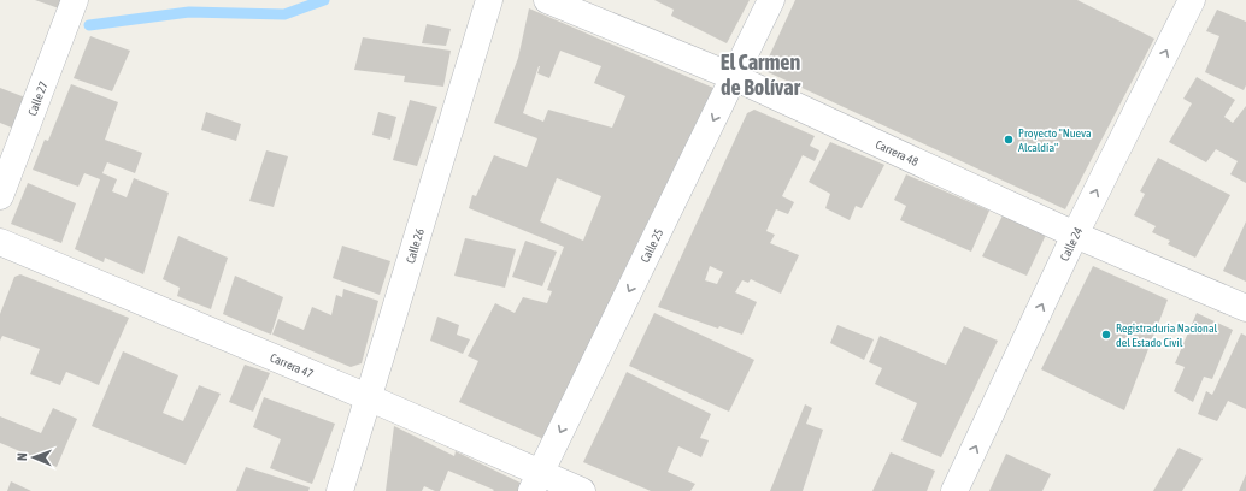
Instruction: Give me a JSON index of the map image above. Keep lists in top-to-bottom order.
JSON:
{
  "streets": {
    "street": [
      "Calle 27",
      "Carrera 48",
      "Calle 24",
      "Calle 26",
      "Calle 25",
      "Carrera 47"
    ]
  },
  "crossings": [
    ["Carrera 48", "Calle 24"],
    ["Carrera 48", "Calle 25"],
    ["Calle 26", "Carrera 47"],
    ["Calle 25", "Carrera 47"]
  ],
  "one_way": ["Calle 24", "Calle 25"],
  "districts": ["El Carmen de Bolívar"],
  "places": ["Proyecto \"Nueva Alcaldía\"", "Registraduria Nacional del Estado Civil"],
  "north": "left"
}
